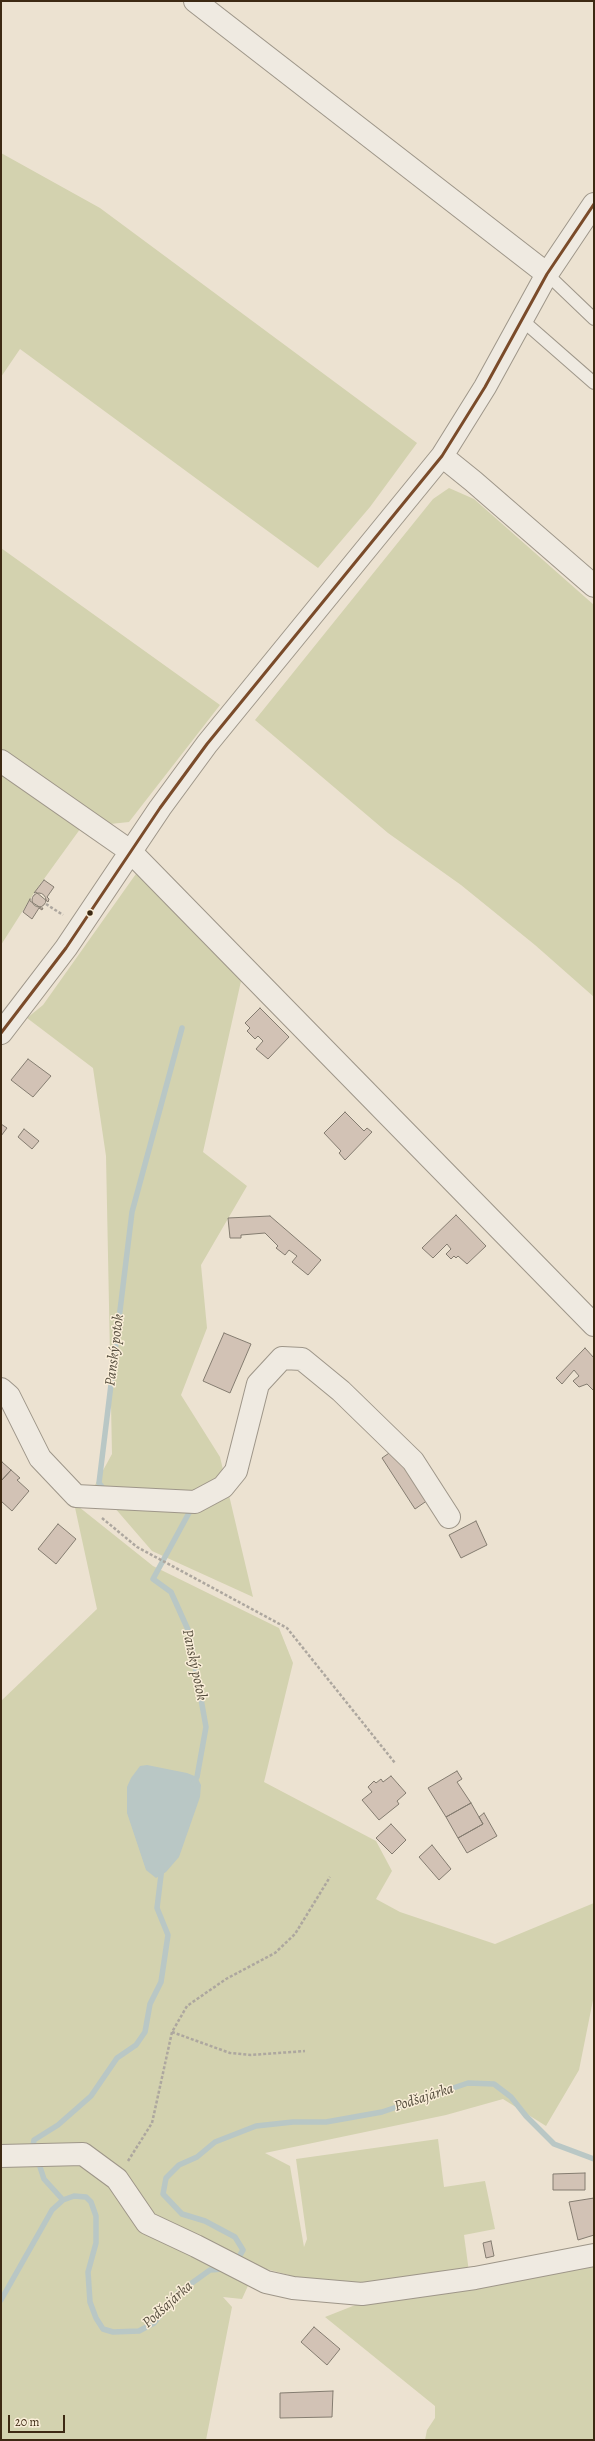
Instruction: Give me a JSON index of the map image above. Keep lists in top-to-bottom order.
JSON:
{
  "water": ["Panský potok", "Podšajárka"],
  "scale_bar": "20 m"
}
